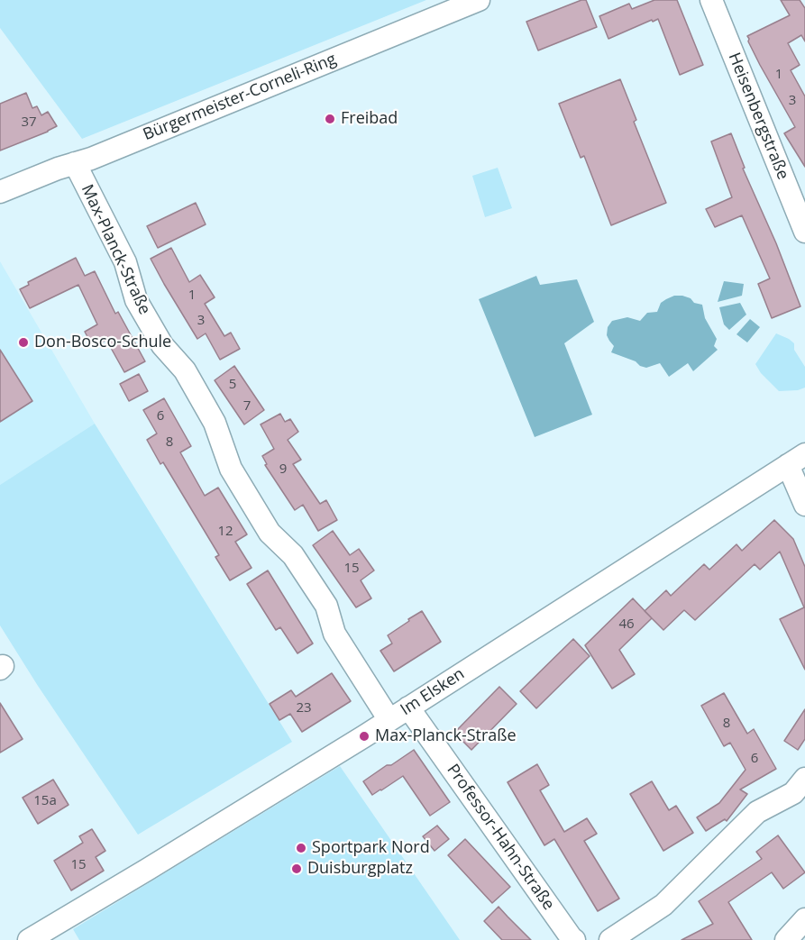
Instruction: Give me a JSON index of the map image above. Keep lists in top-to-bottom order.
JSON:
{
  "streets": {
    "street": [
      "Bürgermeister-Corneli-Ring",
      "Heisenbergstraße",
      "Max-Planck-Straße",
      "Im Elsken",
      "Professor-Hahn-Straße"
    ]
  },
  "crossings": [
    ["Bürgermeister-Corneli-Ring", "Max-Planck-Straße"],
    ["Max-Planck-Straße", "Im Elsken"],
    ["Im Elsken", "Professor-Hahn-Straße"]
  ],
  "places": [
    "Freibad",
    "Don-Bosco-Schule",
    "Max-Planck-Straße",
    "Sportpark Nord",
    "Duisburgplatz"
  ],
  "house_numbers": [
    "1",
    "3",
    "37",
    "1",
    "3",
    "5",
    "7",
    "6",
    "8",
    "9",
    "12",
    "15",
    "46",
    "23",
    "8",
    "6",
    "15a",
    "15"
  ]
}
